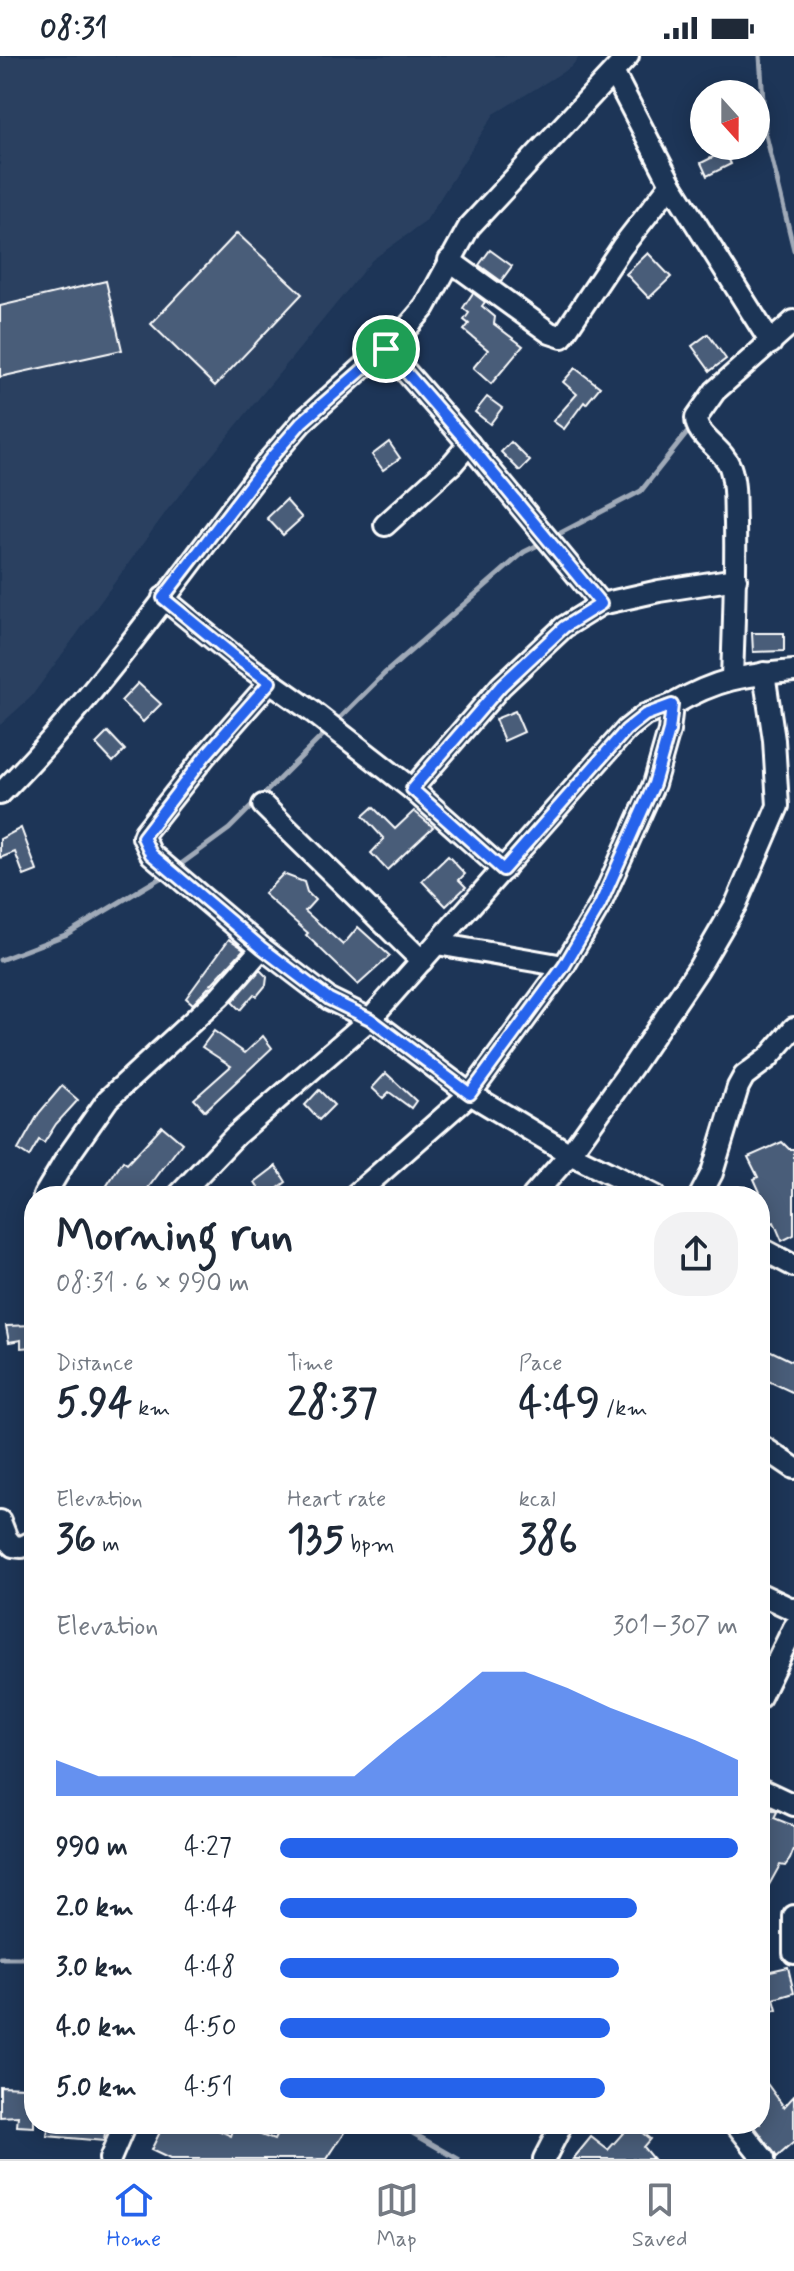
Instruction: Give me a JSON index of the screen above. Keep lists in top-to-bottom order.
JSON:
{
  "north": "bottom",
  "page": {
    "status": "08:31",
    "heading": ["Morning run", "08:31 · 6 × 990 m"],
    "stats": [
      ["Distance", "5.94 km"],
      ["Time", "28:37"],
      ["Pace", "4:49 /km"],
      ["Elevation", "36 m"],
      ["Heart rate", "135 bpm"],
      ["kcal", "386"]
    ],
    "chart": ["Elevation", "301–307 m"],
    "list": [
      {
        "name": "990 m",
        "note": "4:27"
      },
      {
        "name": "2.0 km",
        "note": "4:44"
      },
      {
        "name": "3.0 km",
        "note": "4:48"
      },
      {
        "name": "4.0 km",
        "note": "4:50"
      },
      {
        "name": "5.0 km",
        "note": "4:51"
      }
    ],
    "tabs": ["Home", "Map", "Saved"]
  }
}
